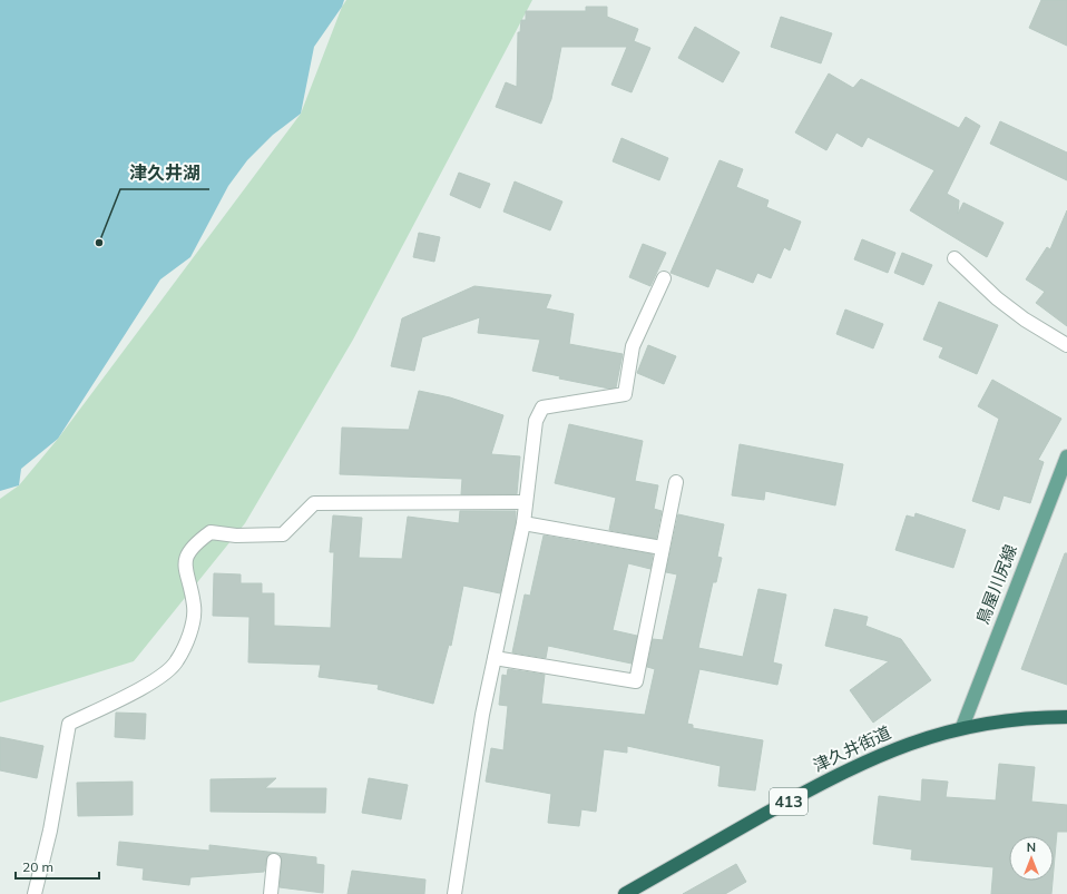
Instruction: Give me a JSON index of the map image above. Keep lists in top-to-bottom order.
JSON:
{
  "streets": {
    "highway": ["津久井街道", "413"],
    "main road": ["鳥屋川尻線"]
  },
  "crossings": [
    ["鳥屋川尻線", "津久井街道"]
  ],
  "places": ["津久井湖"],
  "scale_bar": "20 m",
  "north": "top"
}
